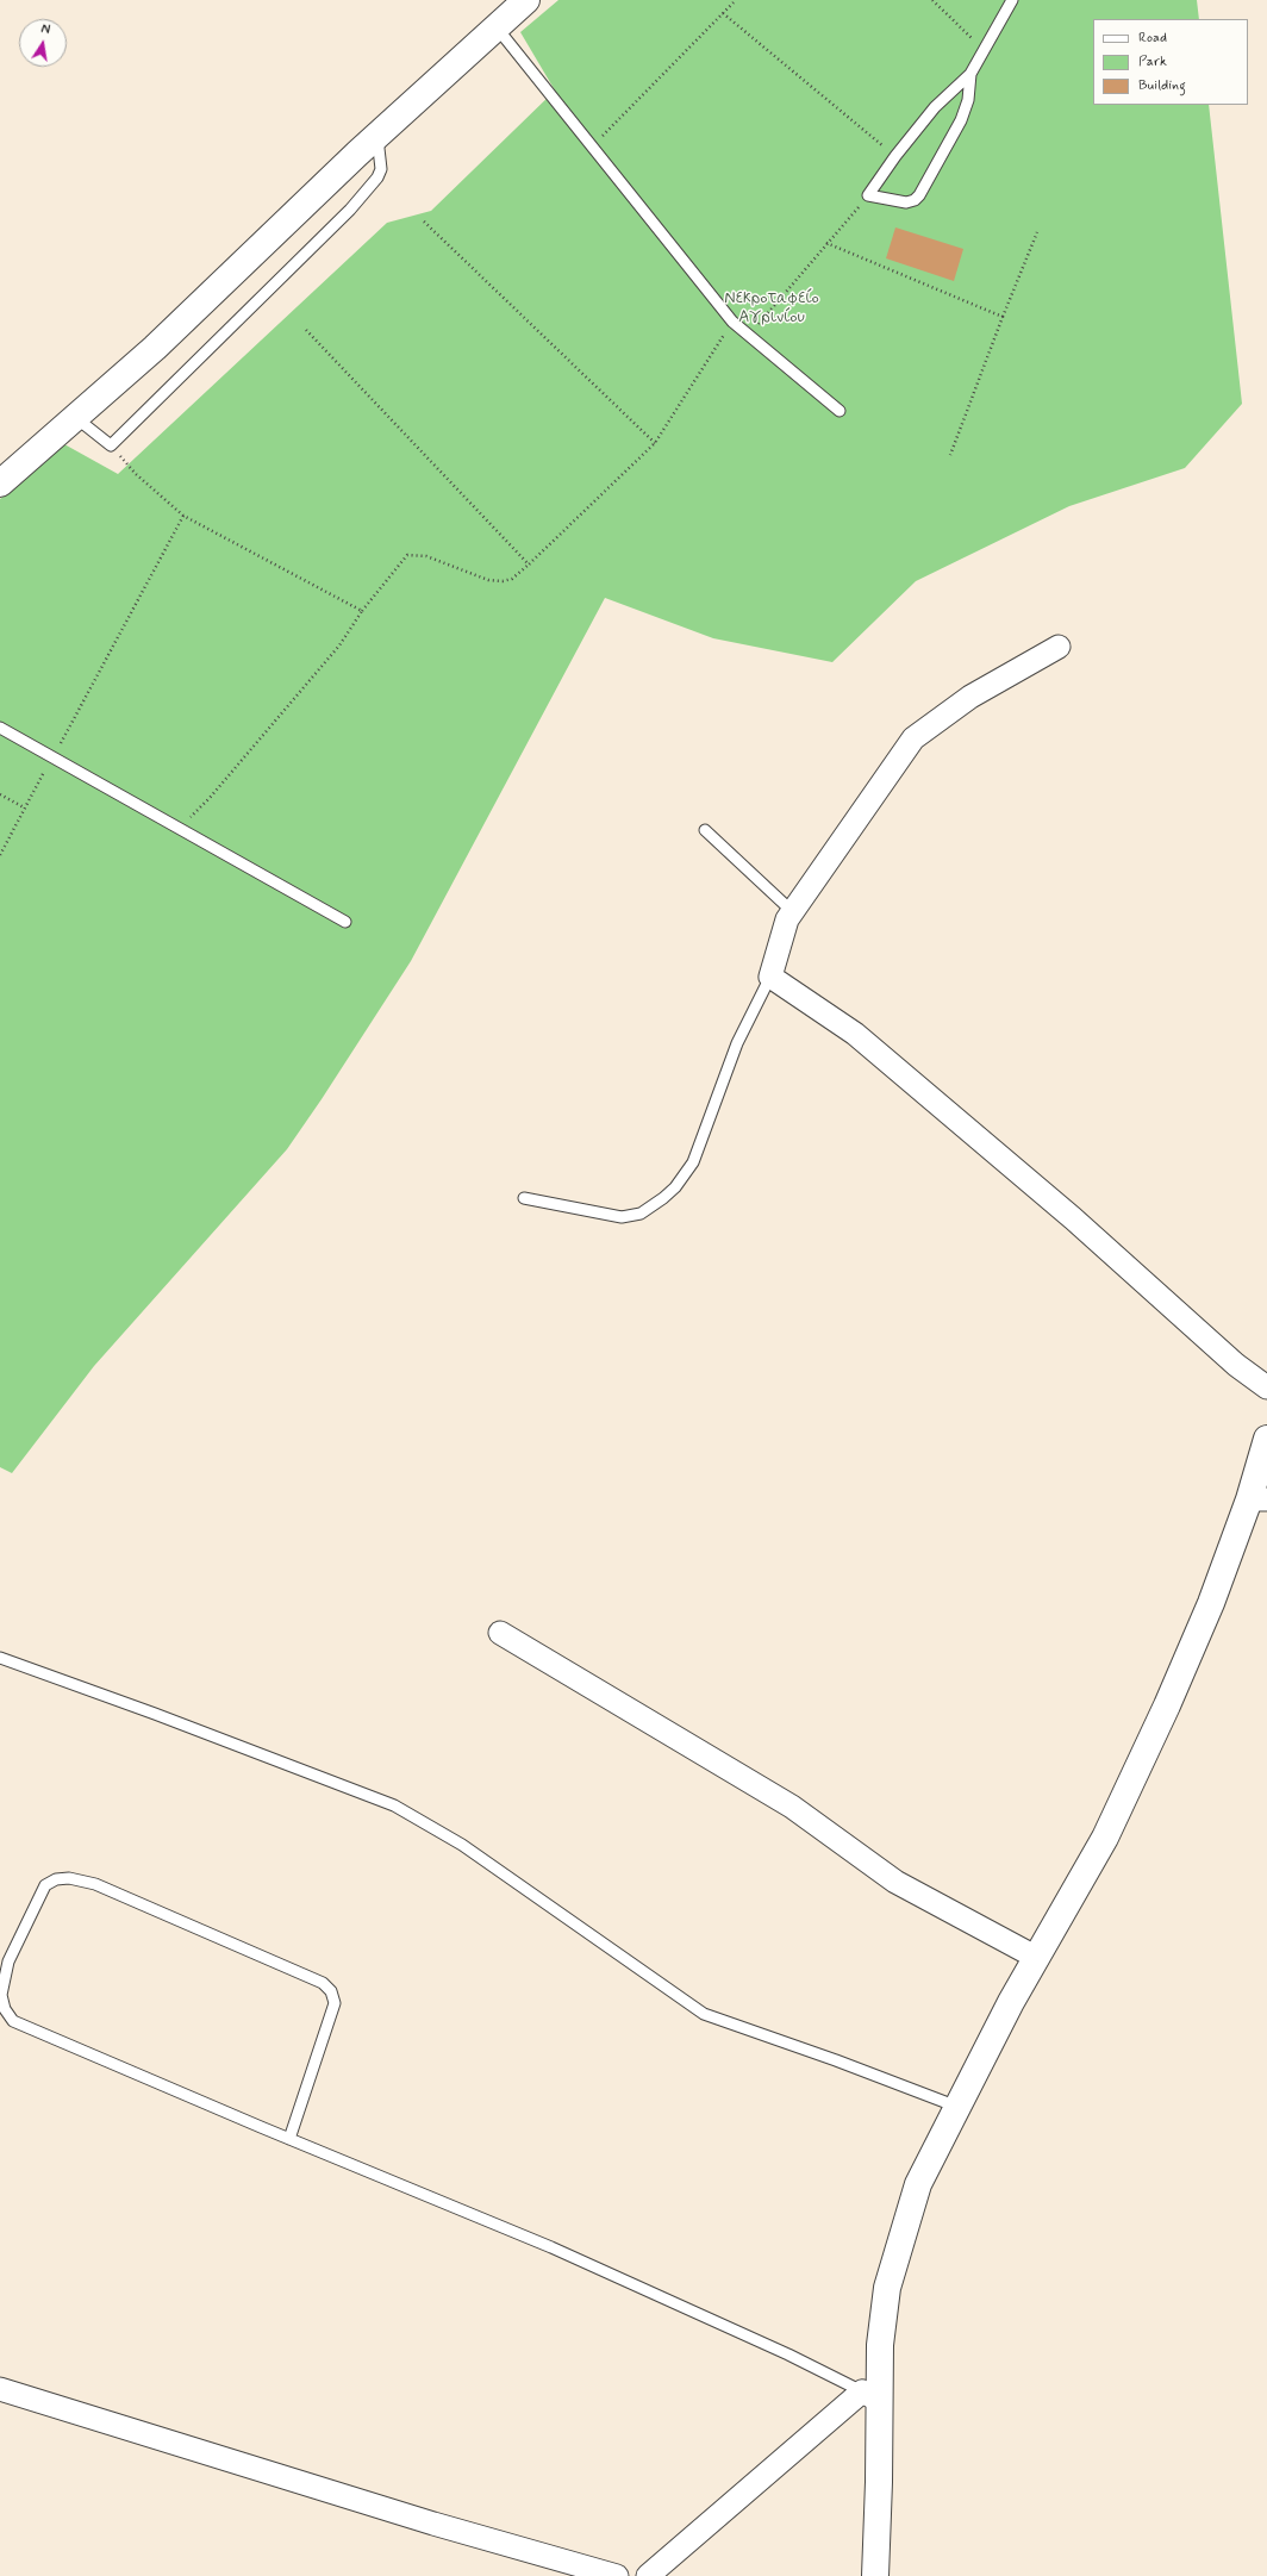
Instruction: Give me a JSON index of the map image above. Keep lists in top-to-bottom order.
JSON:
{
  "parks": ["Νεκροταφείο Αγρινίου"],
  "legend": ["Road", "Park", "Building"],
  "north": "top"
}
